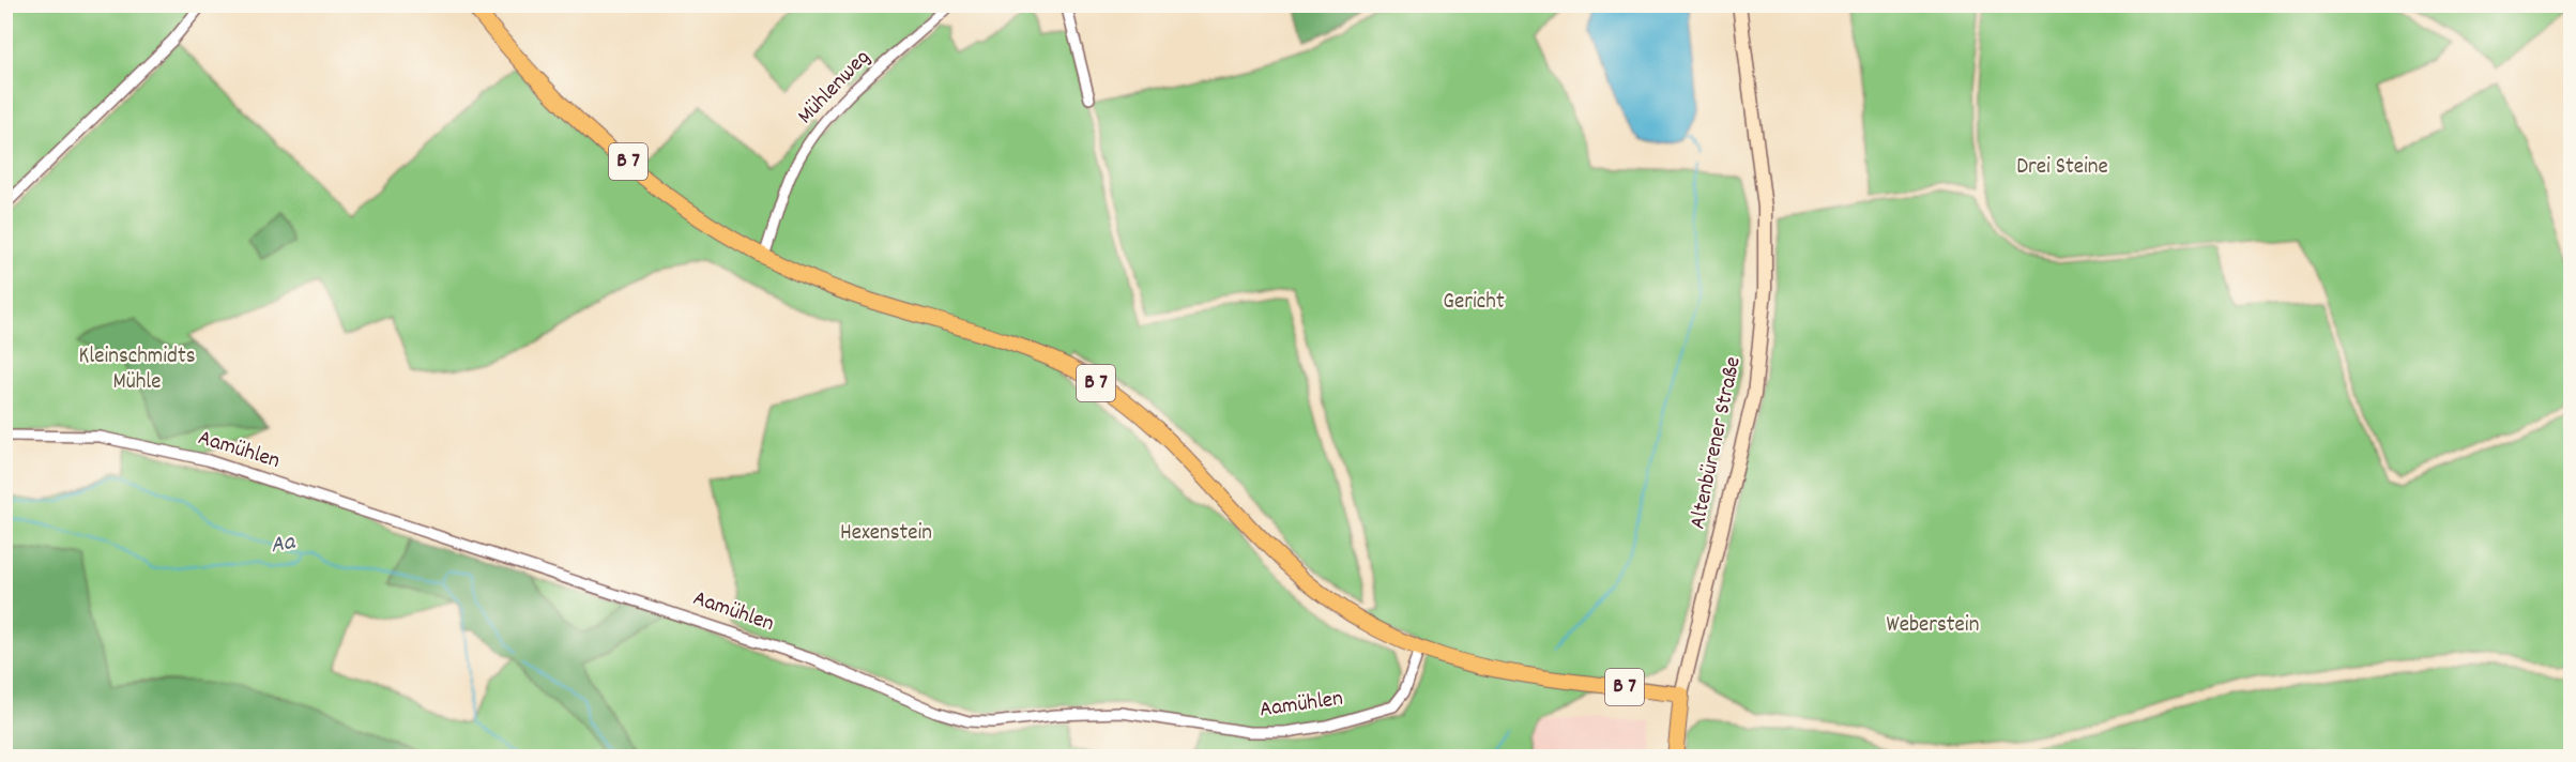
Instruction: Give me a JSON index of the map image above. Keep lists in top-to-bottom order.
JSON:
{
  "streets": {
    "main road": ["B 7"],
    "street": ["Mühlenweg", "Altenbürener Straße", "Aamühlen"]
  },
  "crossings": [
    ["Mühlenweg", "B 7"],
    ["B 7", "Altenbürener Straße"],
    ["B 7", "Aamühlen"]
  ],
  "water": ["Aa"],
  "parks": [
    "Drei Steine",
    "Gericht",
    "Kleinschmidts Mühle",
    "Hexenstein",
    "Weberstein"
  ]
}
